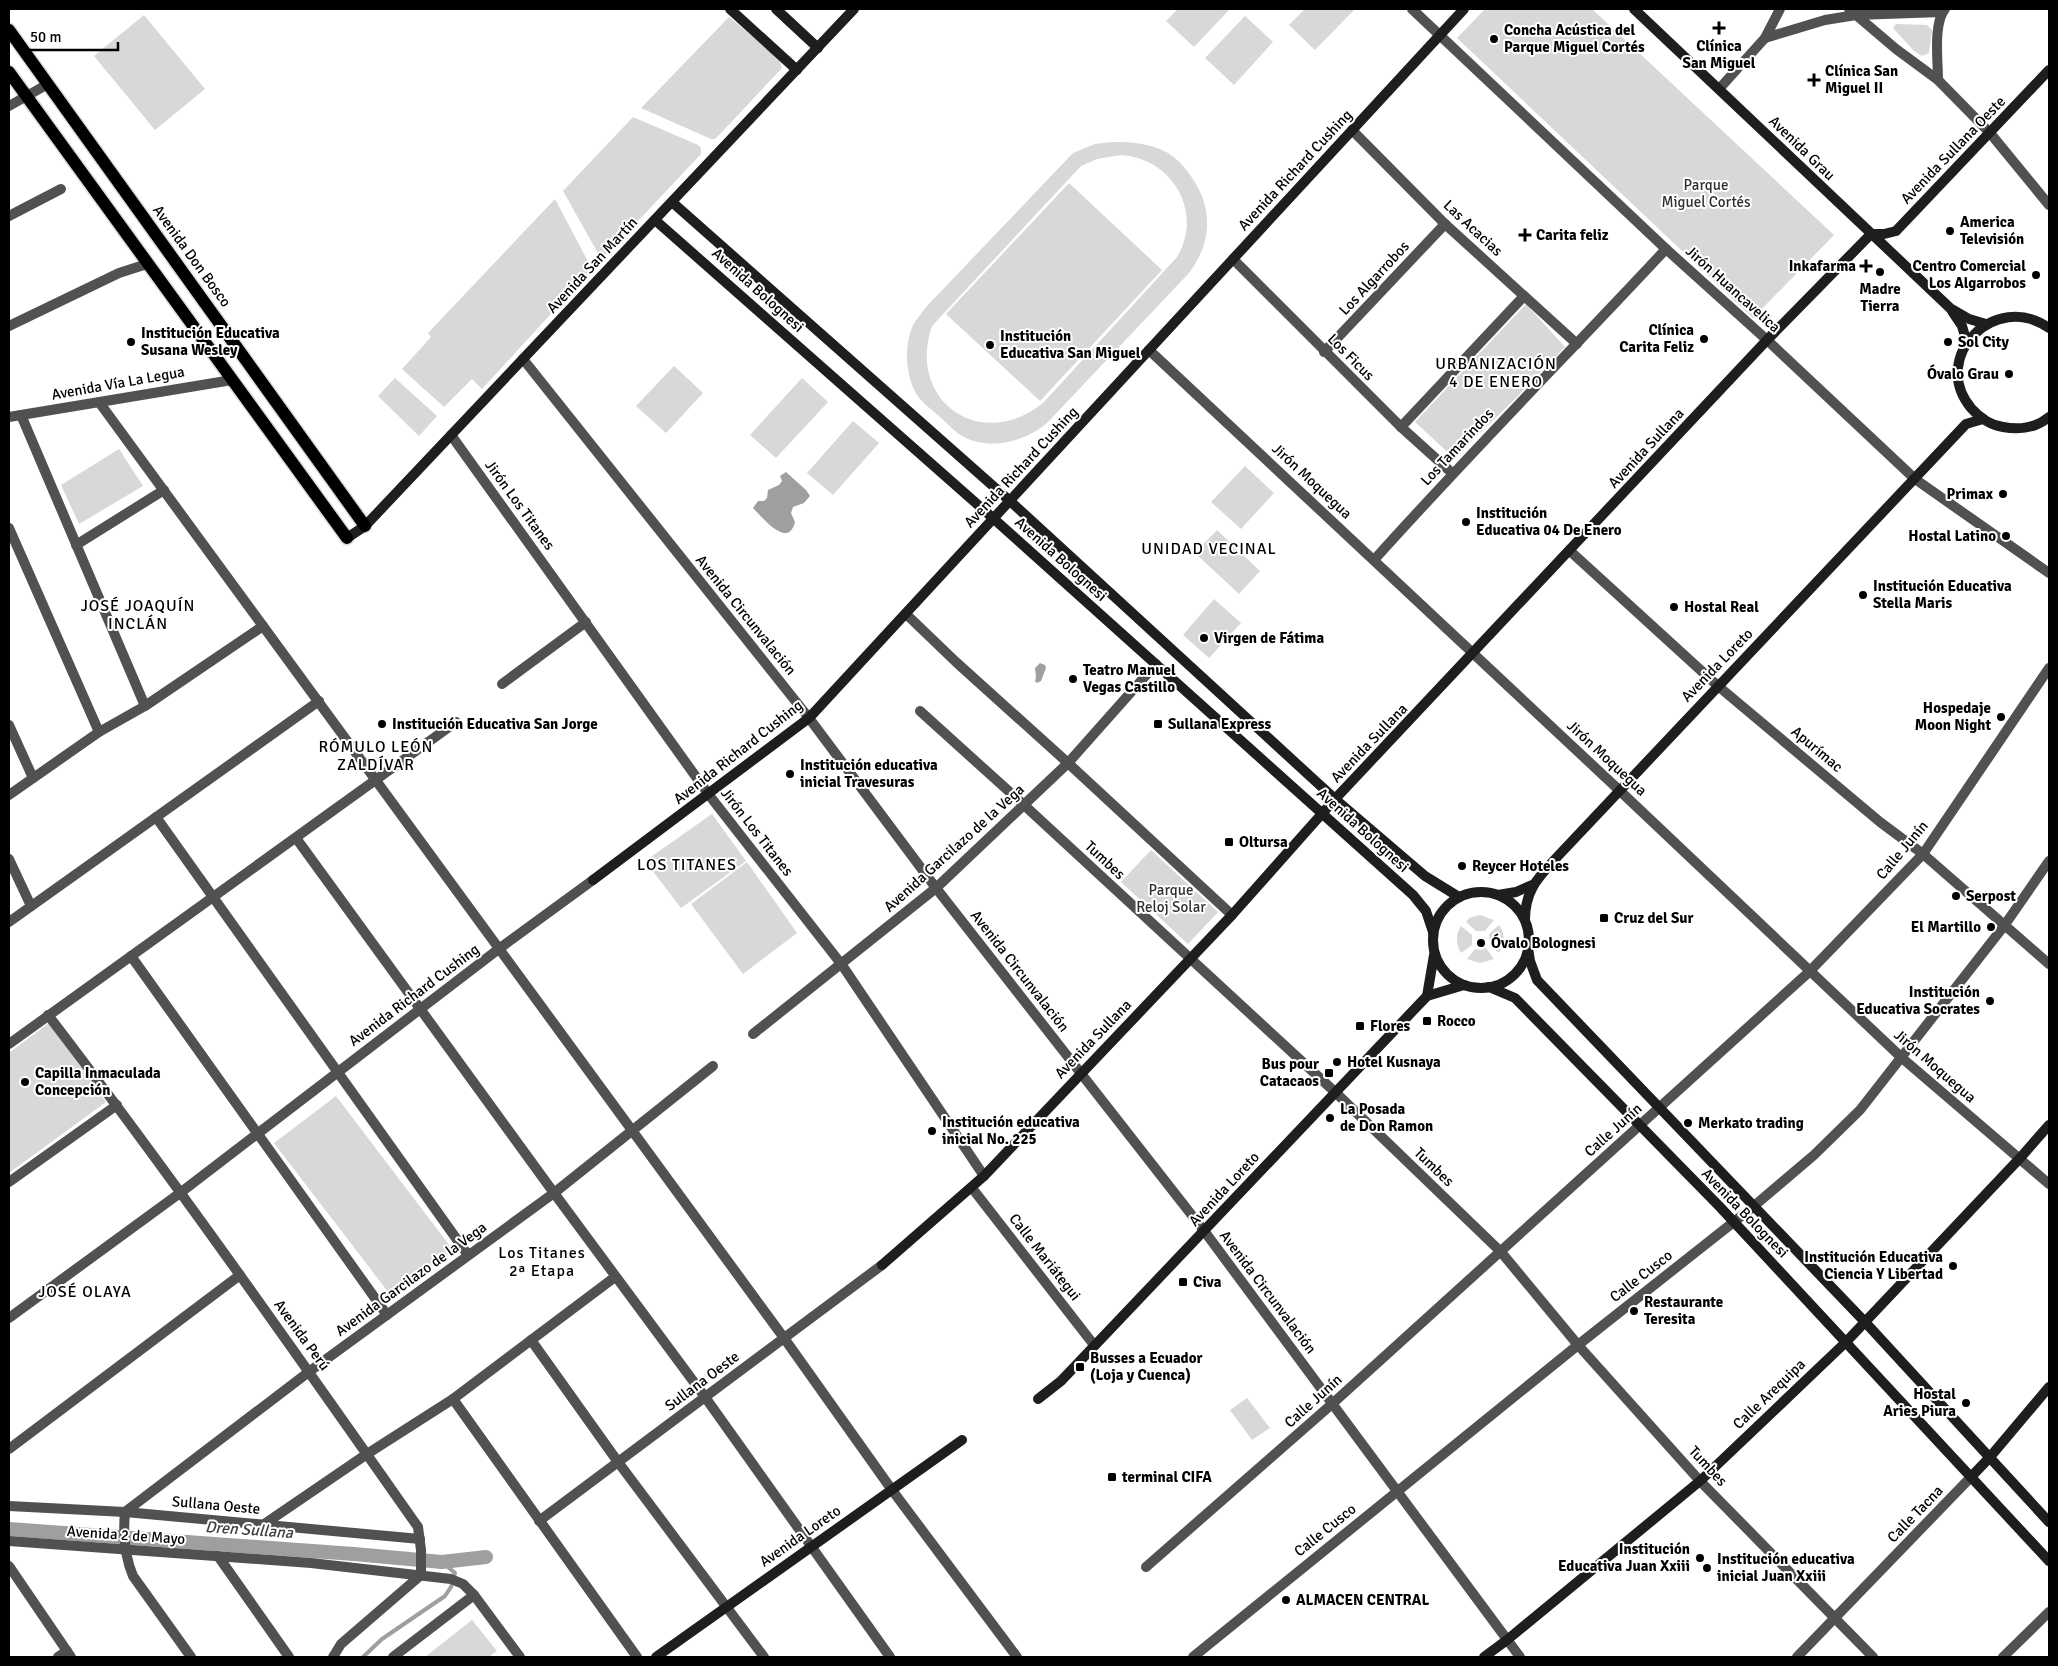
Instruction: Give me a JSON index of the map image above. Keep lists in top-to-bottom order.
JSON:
{
  "streets": {
    "main road": [
      "Avenida Grau",
      "Avenida Sullana Oeste",
      "Avenida Richard Cushing",
      "Avenida Don Bosco",
      "Avenida San Martín",
      "Avenida Bolognesi",
      "Avenida Sullana",
      "Avenida Loreto",
      "Calle Arequipa",
      "Calle Tacna"
    ],
    "street": [
      "Las Acacias",
      "Los Algarrobos",
      "Jirón Huancavelica",
      "Los Ficus",
      "Avenida Vía La Legua",
      "Los Tamarindos",
      "Jirón Moquegua",
      "Jirón Los Titanes",
      "Avenida Circunvalación",
      "Apurímac",
      "Avenida Garcilazo de la Vega",
      "Calle Junín",
      "Tumbes",
      "Calle Mariátegui",
      "Calle Cusco",
      "Avenida Perú",
      "Sullana Oeste",
      "Avenida 2 de Mayo"
    ]
  },
  "crossings": [
    ["Avenida Grau", "Avenida Sullana Oeste"],
    ["Avenida Grau", "Avenida Sullana"],
    ["Avenida Sullana Oeste", "Avenida Sullana"],
    ["Avenida Richard Cushing", "Las Acacias"],
    ["Avenida Richard Cushing", "Jirón Huancavelica"],
    ["Avenida Richard Cushing", "Avenida Bolognesi"],
    ["Avenida Richard Cushing", "Los Ficus"],
    ["Avenida Richard Cushing", "Jirón Moquegua"],
    ["Avenida Richard Cushing", "Jirón Los Titanes"],
    ["Avenida Richard Cushing", "Avenida Circunvalación"],
    ["Avenida Richard Cushing", "Avenida Perú"],
    ["Las Acacias", "Los Algarrobos"],
    ["Las Acacias", "Los Tamarindos"],
    ["Avenida Don Bosco", "Avenida San Martín"],
    ["Avenida San Martín", "Avenida Bolognesi"],
    ["Avenida San Martín", "Jirón Los Titanes"],
    ["Avenida San Martín", "Avenida Circunvalación"],
    ["Los Algarrobos", "Los Ficus"],
    ["Jirón Huancavelica", "Los Tamarindos"],
    ["Jirón Huancavelica", "Avenida Sullana"],
    ["Jirón Huancavelica", "Avenida Loreto"],
    ["Avenida Bolognesi", "Avenida Sullana"],
    ["Avenida Bolognesi", "Avenida Loreto"],
    ["Avenida Bolognesi", "Avenida Garcilazo de la Vega"],
    ["Avenida Bolognesi", "Calle Junín"],
    ["Avenida Bolognesi", "Calle Cusco"],
    ["Avenida Bolognesi", "Calle Arequipa"],
    ["Avenida Bolognesi", "Calle Tacna"],
    ["Los Ficus", "Los Tamarindos"],
    ["Los Tamarindos", "Jirón Moquegua"],
    ["Avenida Sullana", "Jirón Moquegua"],
    ["Avenida Sullana", "Jirón Los Titanes"],
    ["Avenida Sullana", "Avenida Circunvalación"],
    ["Avenida Sullana", "Apurímac"],
    ["Avenida Sullana", "Tumbes"],
    ["Avenida Sullana", "Calle Mariátegui"],
    ["Avenida Sullana", "Sullana Oeste"],
    ["Jirón Moquegua", "Avenida Loreto"],
    ["Jirón Moquegua", "Calle Junín"],
    ["Jirón Moquegua", "Calle Cusco"],
    ["Jirón Moquegua", "Calle Arequipa"],
    ["Jirón Los Titanes", "Avenida Garcilazo de la Vega"],
    ["Avenida Circunvalación", "Avenida Loreto"],
    ["Avenida Circunvalación", "Avenida Garcilazo de la Vega"],
    ["Avenida Circunvalación", "Calle Junín"],
    ["Avenida Circunvalación", "Calle Cusco"],
    ["Avenida Circunvalación", "Calle Arequipa"],
    ["Avenida Loreto", "Apurímac"],
    ["Avenida Loreto", "Tumbes"],
    ["Avenida Loreto", "Calle Mariátegui"],
    ["Apurímac", "Calle Junín"],
    ["Apurímac", "Calle Cusco"],
    ["Avenida Garcilazo de la Vega", "Tumbes"],
    ["Avenida Garcilazo de la Vega", "Avenida Perú"],
    ["Avenida Garcilazo de la Vega", "Sullana Oeste"],
    ["Calle Junín", "Tumbes"],
    ["Tumbes", "Calle Cusco"],
    ["Tumbes", "Calle Arequipa"],
    ["Tumbes", "Calle Tacna"],
    ["Avenida Perú", "Sullana Oeste"],
    ["Avenida Perú", "Avenida 2 de Mayo"]
  ],
  "districts": [
    "URBANIZACIÓN 4 DE ENERO",
    "UNIDAD VECINAL",
    "JOSÉ JOAQUÍN INCLÁN",
    "RÓMULO LEÓN ZALDÍVAR",
    "LOS TITANES",
    "Los Titanes 2ª Etapa",
    "JOSÉ OLAYA"
  ],
  "water": ["Dren Sullana"],
  "parks": ["Parque Miguel Cortés", "Parque Reloj Solar"],
  "places": {
    "health": [
      "Clínica San Miguel",
      "Clínica San Miguel II",
      "Carita feliz",
      "Inkafarma"
    ],
    "other": [
      "Concha Acústica del Parque Miguel Cortés",
      "America Televisión",
      "Madre Tierra",
      "Centro Comercial Los Algarrobos",
      "Clínica Carita Feliz",
      "Institución Educativa Susana Wesley",
      "Sol City",
      "Institución Educativa San Miguel",
      "Óvalo Grau",
      "Primax",
      "Institución Educativa 04 De Enero",
      "Hostal Latino",
      "Institución Educativa Stella Maris",
      "Hostal Real",
      "Virgen de Fátima",
      "Teatro Manuel Vegas Castillo",
      "Hospedaje Moon Night",
      "Institución Educativa San Jorge",
      "Institución educativa inicial Travesuras",
      "Reycer Hoteles",
      "Serpost",
      "El Martillo",
      "Óvalo Bolognesi",
      "Institución Educativa Socrates",
      "Hotel Kusnaya",
      "Capilla Inmaculada Concepción",
      "La Posada de Don Ramon",
      "Merkato trading",
      "Institución educativa inicial No. 225",
      "Institución Educativa Ciencia Y Libertad",
      "Restaurante Teresita",
      "Hostal Aries Piura",
      "Institución Educativa Juan Xxiii",
      "Institución educativa inicial Juan Xxiii",
      "ALMACEN CENTRAL"
    ],
    "transit": [
      "Sullana Express",
      "Oltursa",
      "Cruz del Sur",
      "Rocco",
      "Flores",
      "Bus pour Catacaos",
      "Civa",
      "Busses a Ecuador (Loja y Cuenca)",
      "terminal CIFA"
    ]
  },
  "scale_bar": "50 m"
}
